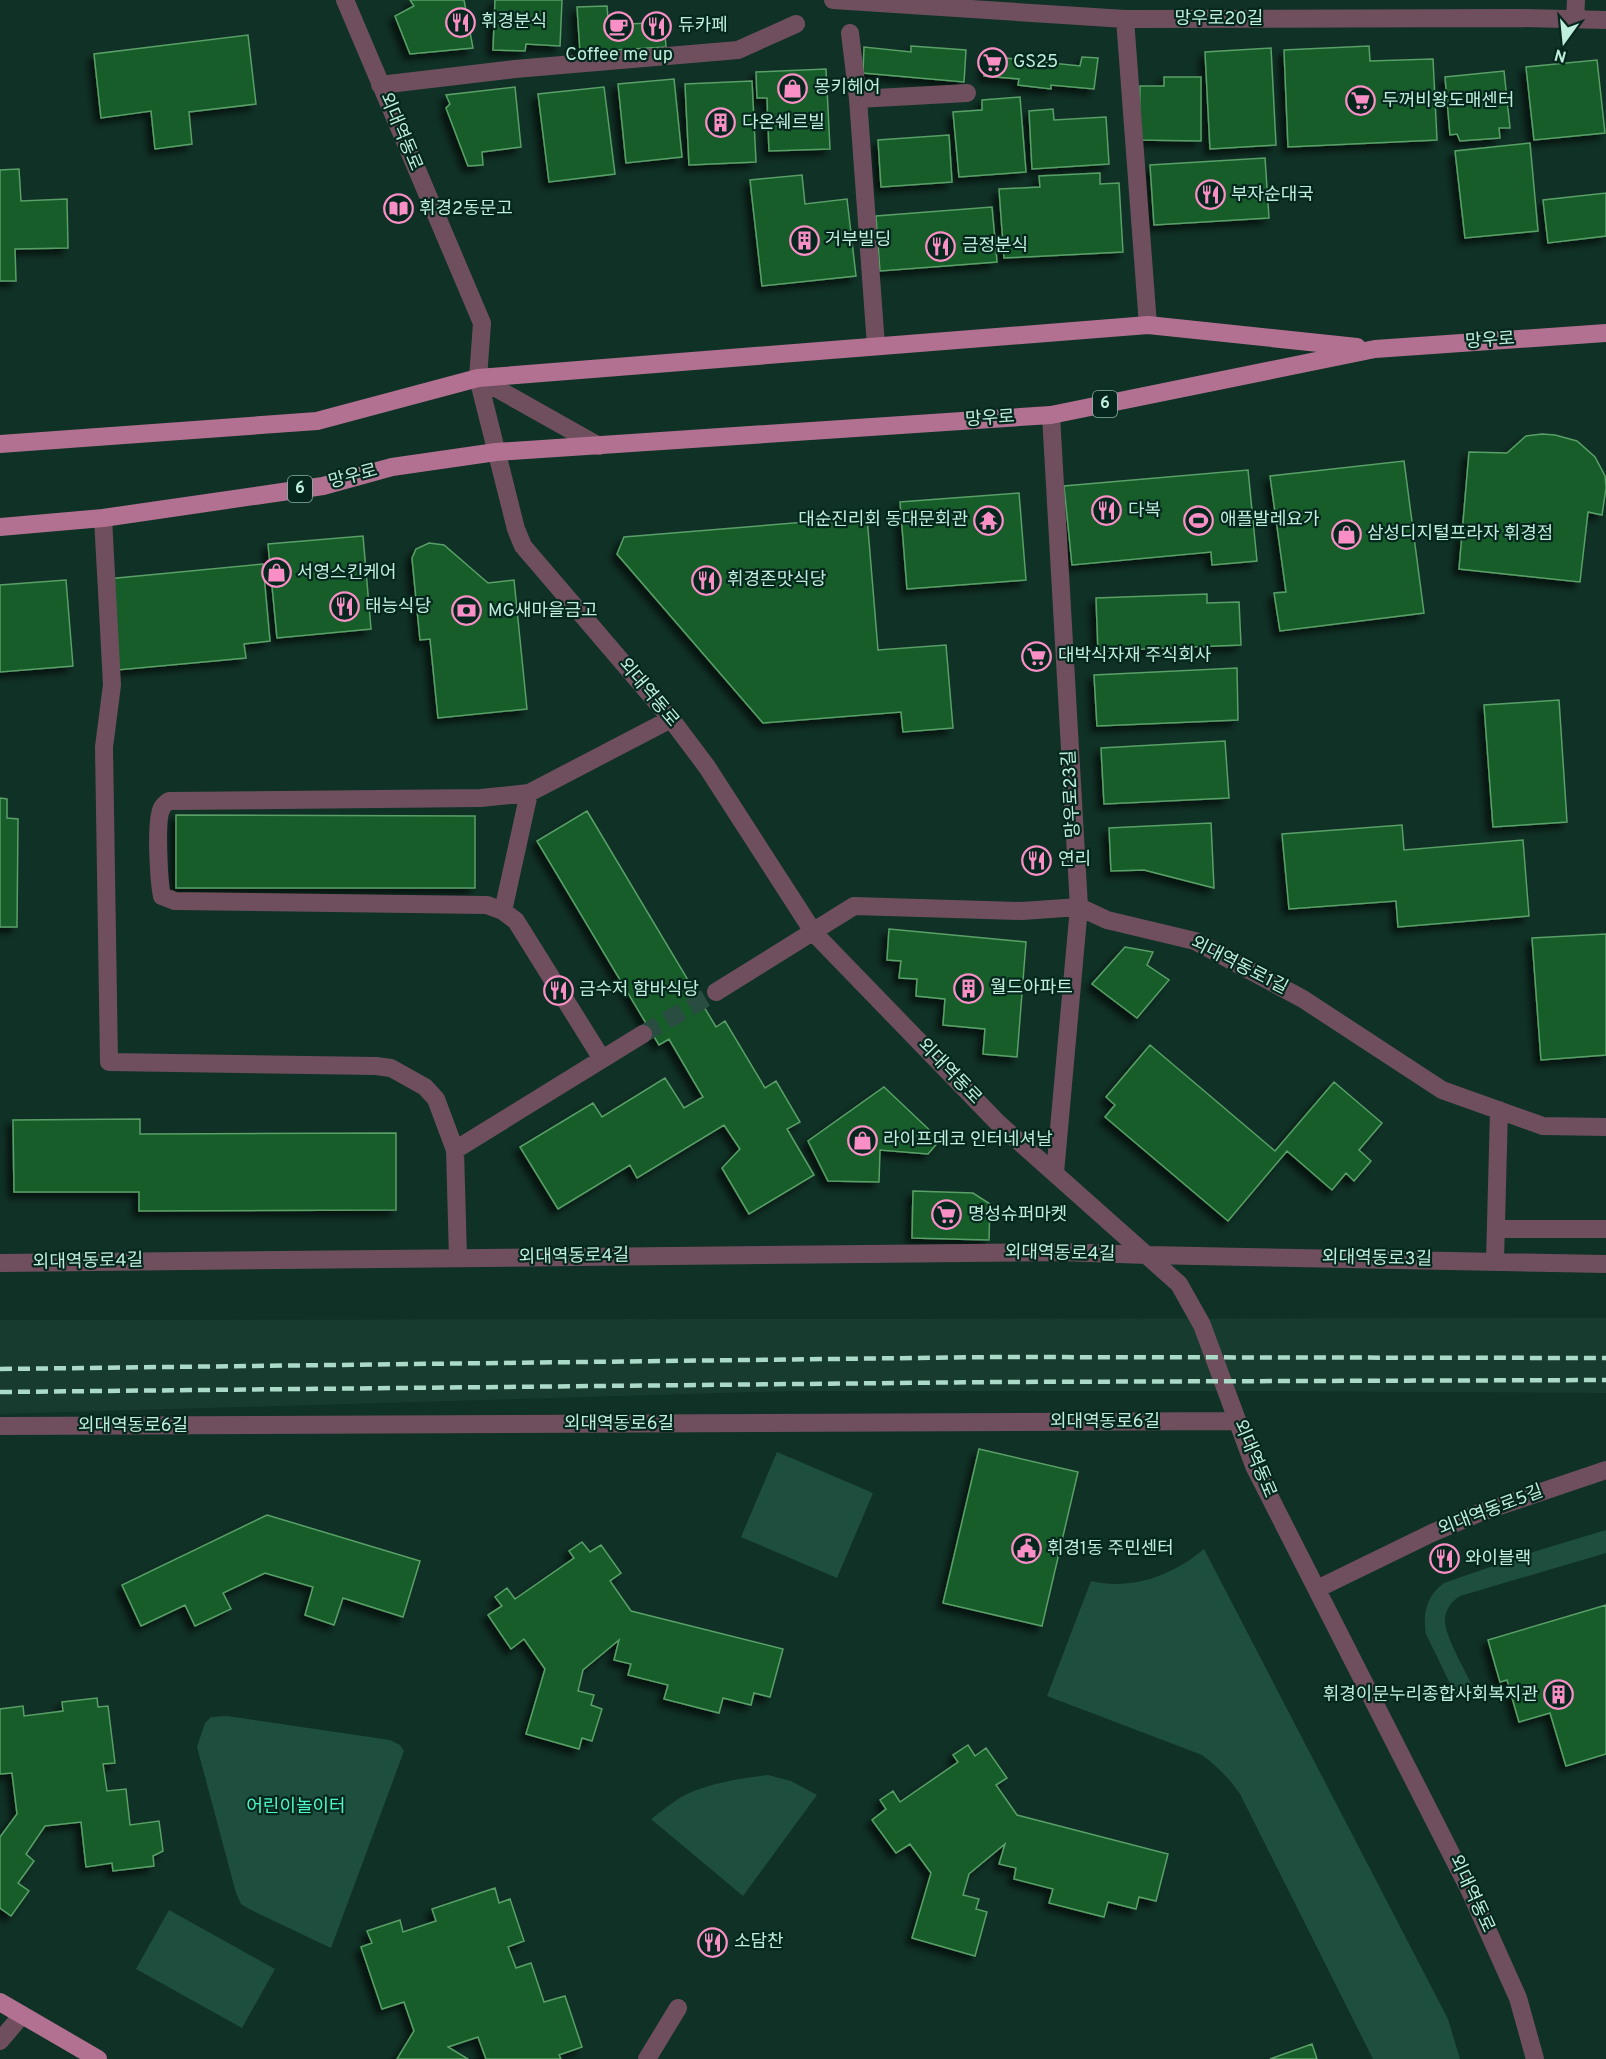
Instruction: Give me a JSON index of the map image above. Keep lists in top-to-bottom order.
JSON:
{
  "streets": {
    "main road": ["망우로", "6"],
    "street": [
      "망우로20길",
      "외대역동로",
      "망우로23길",
      "외대역동로1길",
      "외대역동로4길",
      "외대역동로3길",
      "외대역동로6길",
      "외대역동로5길"
    ]
  },
  "crossings": [
    ["외대역동로", "망우로"],
    ["외대역동로", "망우로23길"],
    ["외대역동로", "외대역동로1길"],
    ["외대역동로", "외대역동로4길"],
    ["외대역동로", "외대역동로3길"],
    ["외대역동로", "외대역동로6길"],
    ["외대역동로", "외대역동로5길"],
    ["망우로", "망우로23길"],
    ["망우로23길", "외대역동로1길"],
    ["외대역동로4길", "외대역동로3길"]
  ],
  "parks": ["어린이놀이터"],
  "places": {
    "restaurant": [
      "휘경분식",
      "듀카페",
      "부자순대국",
      "금정분식",
      "다복",
      "휘경존맛식당",
      "태능식당",
      "연리",
      "금수저 함바식당",
      "와이블랙",
      "소담찬"
    ],
    "cafe": ["Coffee me up"],
    "supermarket": [
      "GS25",
      "두꺼비왕도매센터",
      "대박식자재 주식회사",
      "명성슈퍼마켓"
    ],
    "shop": [
      "몽키헤어",
      "삼성디지털프라자 휘경점",
      "서영스킨케어",
      "라이프데코 인터네셔날"
    ],
    "building": [
      "다온쉐르빌",
      "거부빌딩",
      "월드아파트",
      "휘경이문누리종합사회복지관"
    ],
    "library": ["휘경2동문고"],
    "temple": ["대순진리회 동대문회관"],
    "sports": ["애플발레요가"],
    "bank": ["MG새마을금고"],
    "public building": ["휘경1동 주민센터"]
  },
  "north": "bottom"
}
